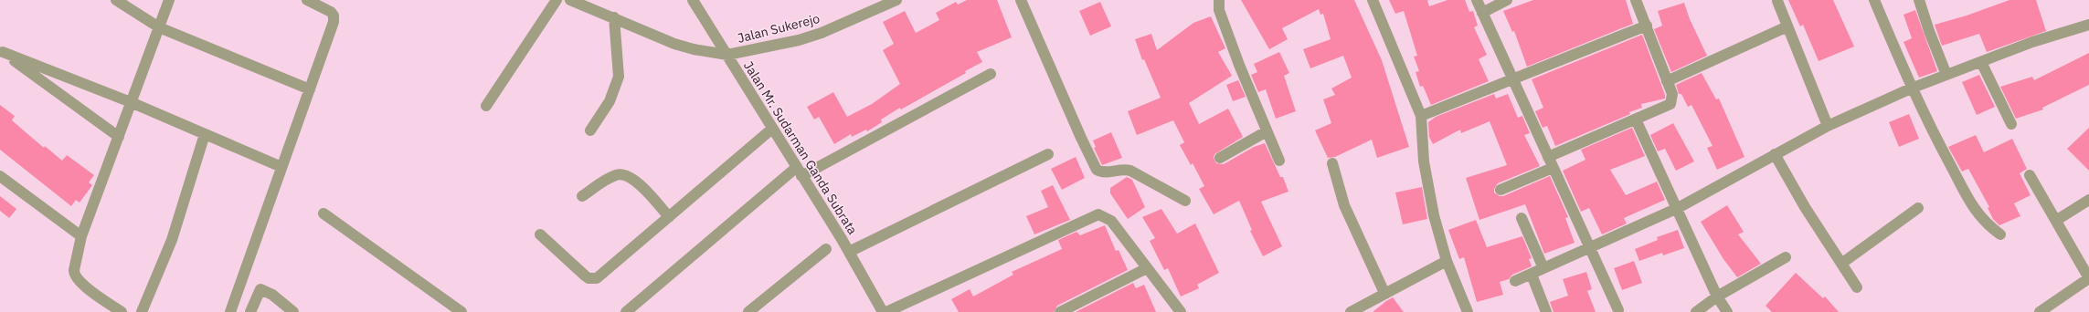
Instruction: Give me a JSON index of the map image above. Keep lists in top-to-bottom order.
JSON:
{
  "streets": {
    "street": ["Jalan Sukerejo", "Jalan Mr. Sudarman Ganda Subrata"]
  },
  "crossings": [
    ["Jalan Sukerejo", "Jalan Mr. Sudarman Ganda Subrata"]
  ]
}
